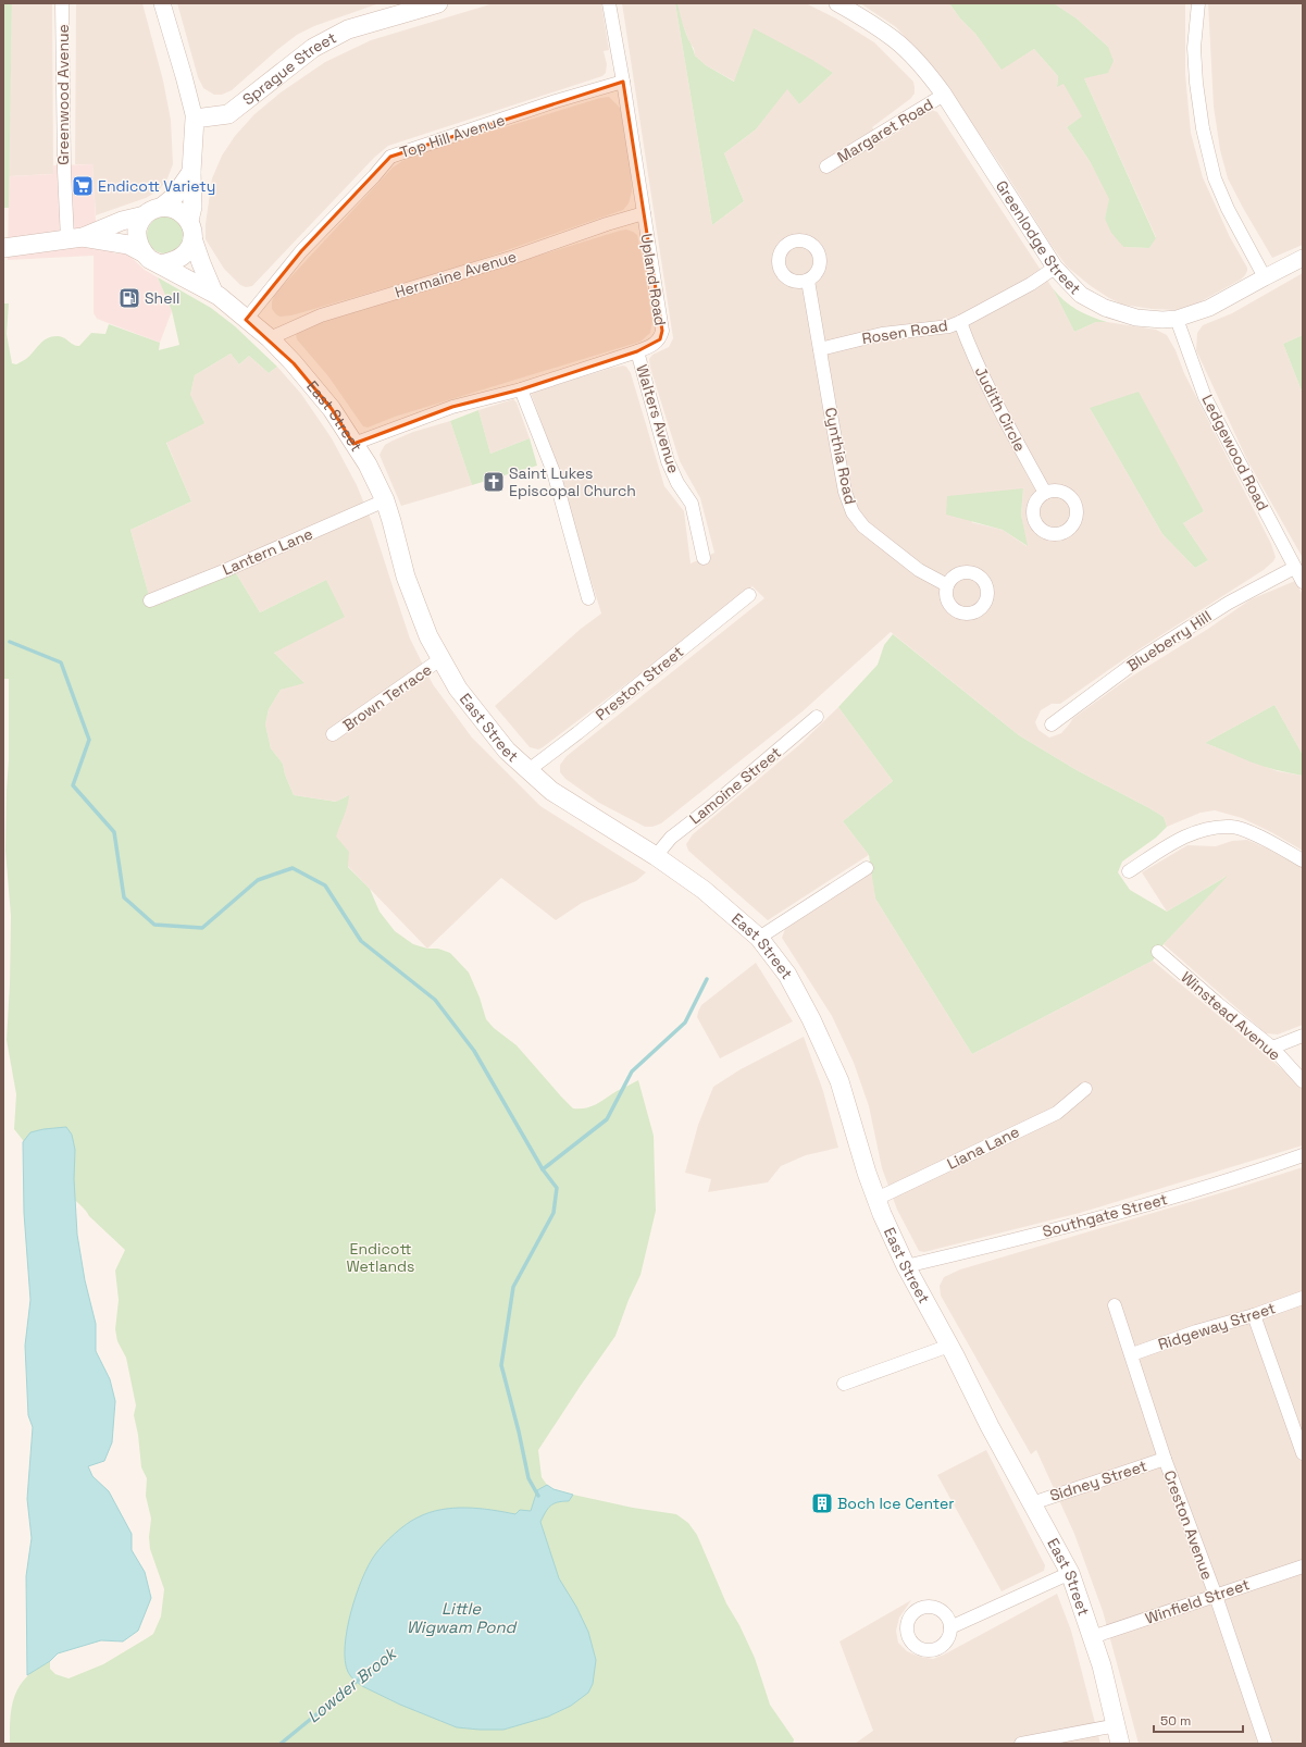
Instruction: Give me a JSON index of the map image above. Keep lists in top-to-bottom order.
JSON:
{
  "streets": {
    "main road": ["Sprague Street", "East Street"],
    "street": [
      "Greenwood Avenue",
      "Margaret Road",
      "Top Hill Avenue",
      "Greenlodge Street",
      "Hermaine Avenue",
      "Upland Road",
      "Rosen Road",
      "Judith Circle",
      "Walters Avenue",
      "Ledgewood Road",
      "Cynthia Road",
      "Lantern Lane",
      "Blueberry Hill",
      "Preston Street",
      "Brown Terrace",
      "Lamoine Street",
      "Winstead Avenue",
      "Liana Lane",
      "Southgate Street",
      "Ridgeway Street",
      "Sidney Street",
      "Creston Avenue",
      "Winfield Street"
    ]
  },
  "crossings": [
    ["Margaret Road", "Greenlodge Street"],
    ["Top Hill Avenue", "Upland Road"],
    ["Top Hill Avenue", "East Street"],
    ["Greenlodge Street", "Rosen Road"],
    ["Greenlodge Street", "Ledgewood Road"],
    ["Hermaine Avenue", "Upland Road"],
    ["Hermaine Avenue", "East Street"],
    ["Upland Road", "East Street"],
    ["Upland Road", "Walters Avenue"],
    ["Rosen Road", "Judith Circle"],
    ["Rosen Road", "Cynthia Road"],
    ["East Street", "Lantern Lane"],
    ["East Street", "Preston Street"],
    ["East Street", "Brown Terrace"],
    ["East Street", "Lamoine Street"],
    ["East Street", "Liana Lane"],
    ["East Street", "Southgate Street"],
    ["East Street", "Sidney Street"],
    ["East Street", "Winfield Street"],
    ["Ledgewood Road", "Blueberry Hill"],
    ["Ridgeway Street", "Creston Avenue"],
    ["Sidney Street", "Creston Avenue"],
    ["Creston Avenue", "Winfield Street"]
  ],
  "water": ["Little Wigwam Pond", "Lowder Brook"],
  "parks": ["Endicott Wetlands"],
  "places": {
    "supermarket": ["Endicott Variety"],
    "fuel station": ["Shell"],
    "church": ["Saint Lukes Episcopal Church"],
    "building": ["Boch Ice Center"]
  },
  "scale_bar": "50 m"
}
